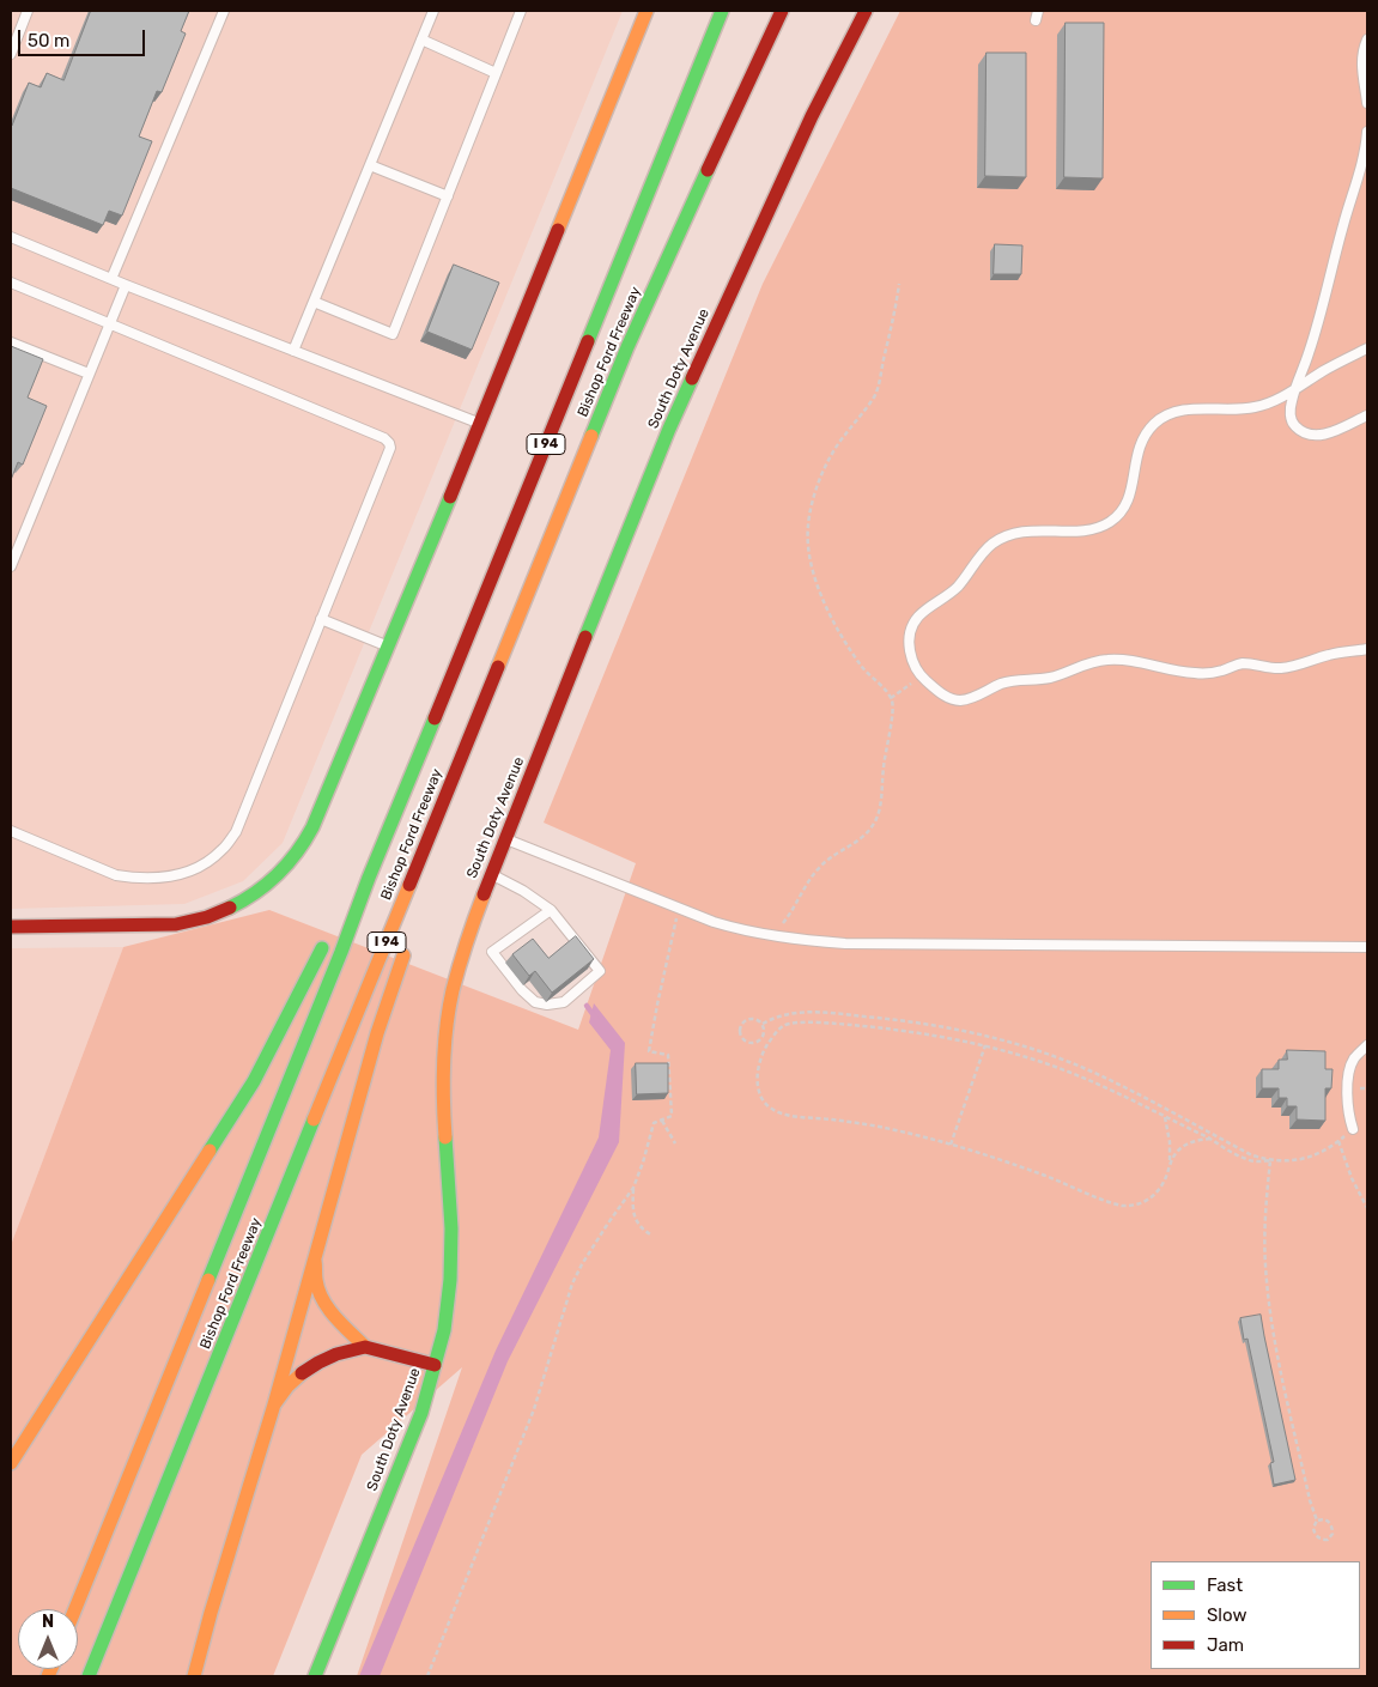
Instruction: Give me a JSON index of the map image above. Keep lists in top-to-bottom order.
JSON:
{
  "streets": {
    "main road": ["Bishop Ford Freeway", "South Doty Avenue", "I 94"]
  },
  "legend": ["Fast", "Slow", "Jam"],
  "scale_bar": "50 m",
  "north": "top"
}
